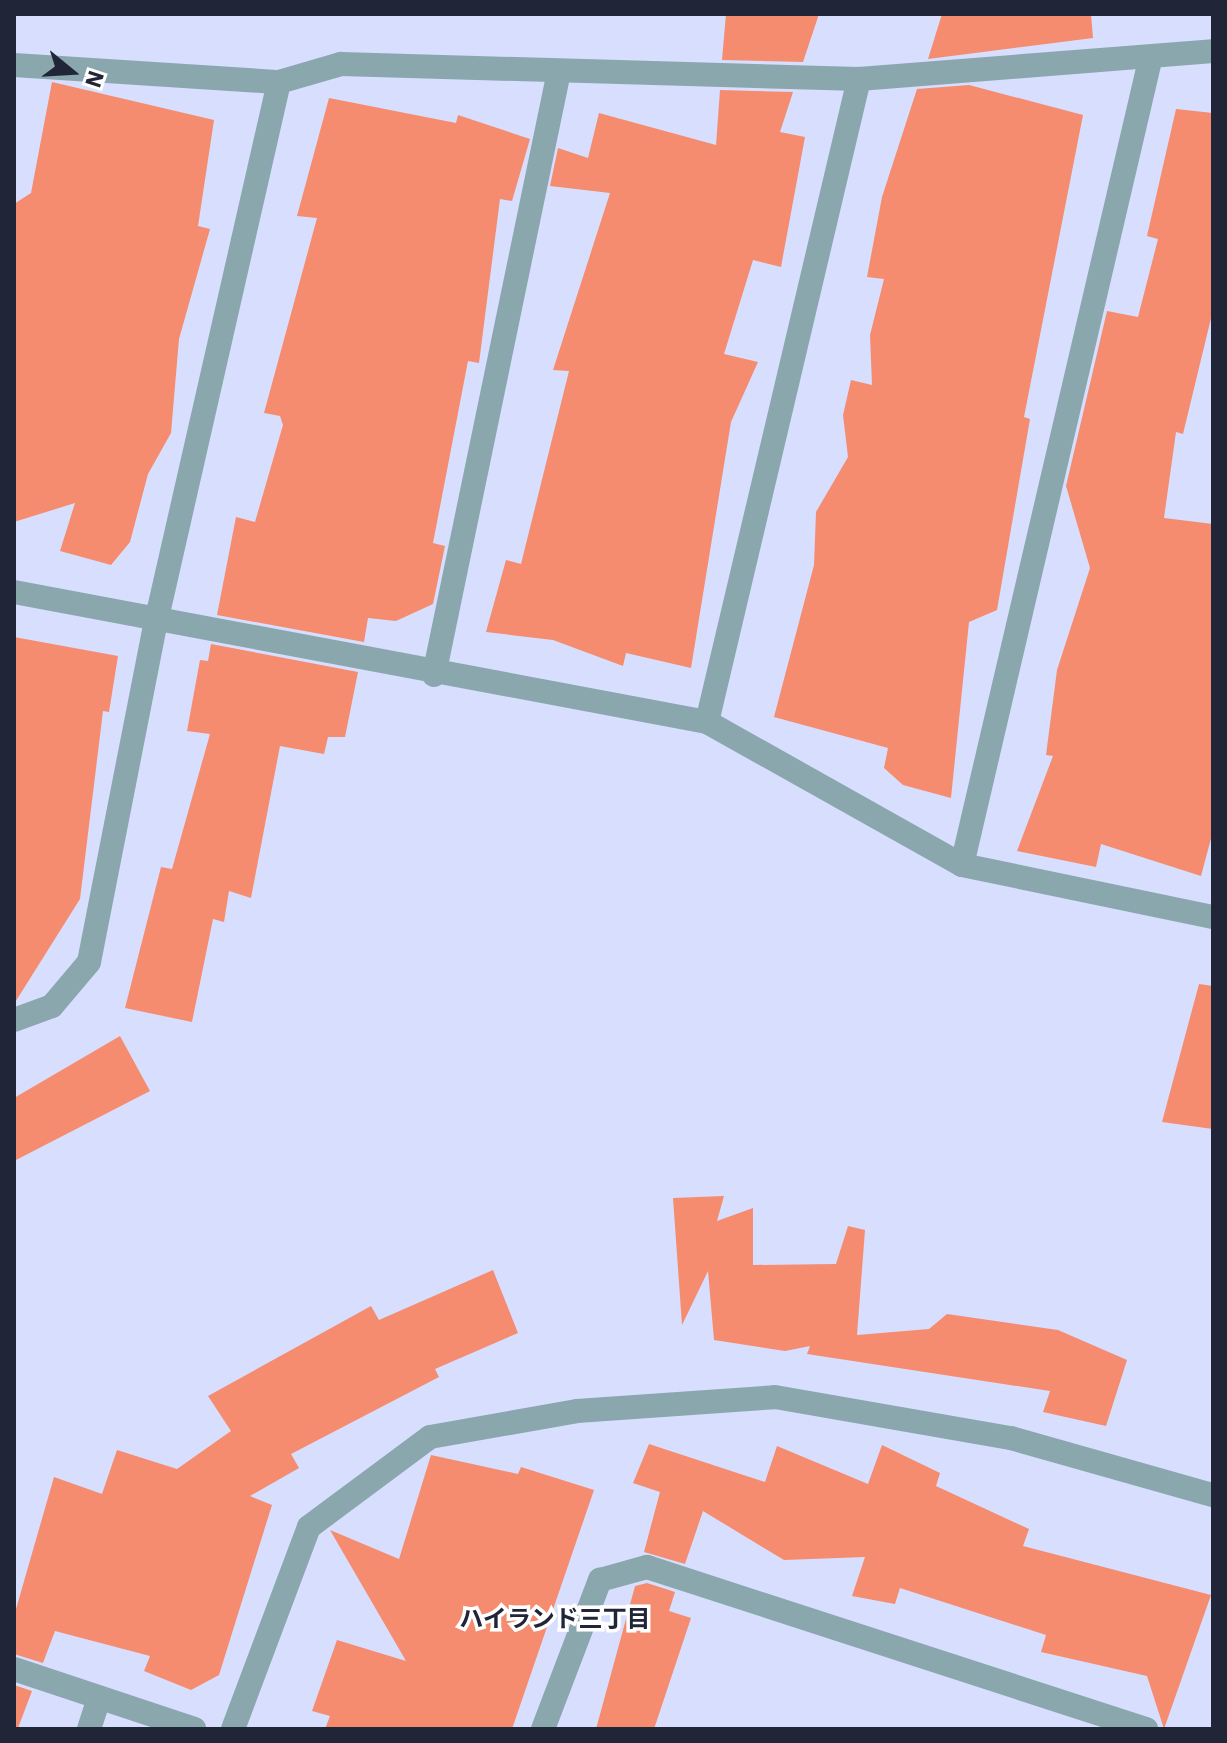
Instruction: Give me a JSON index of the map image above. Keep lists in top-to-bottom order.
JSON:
{
  "districts": ["ハイランド三丁目"],
  "north": "right"
}
